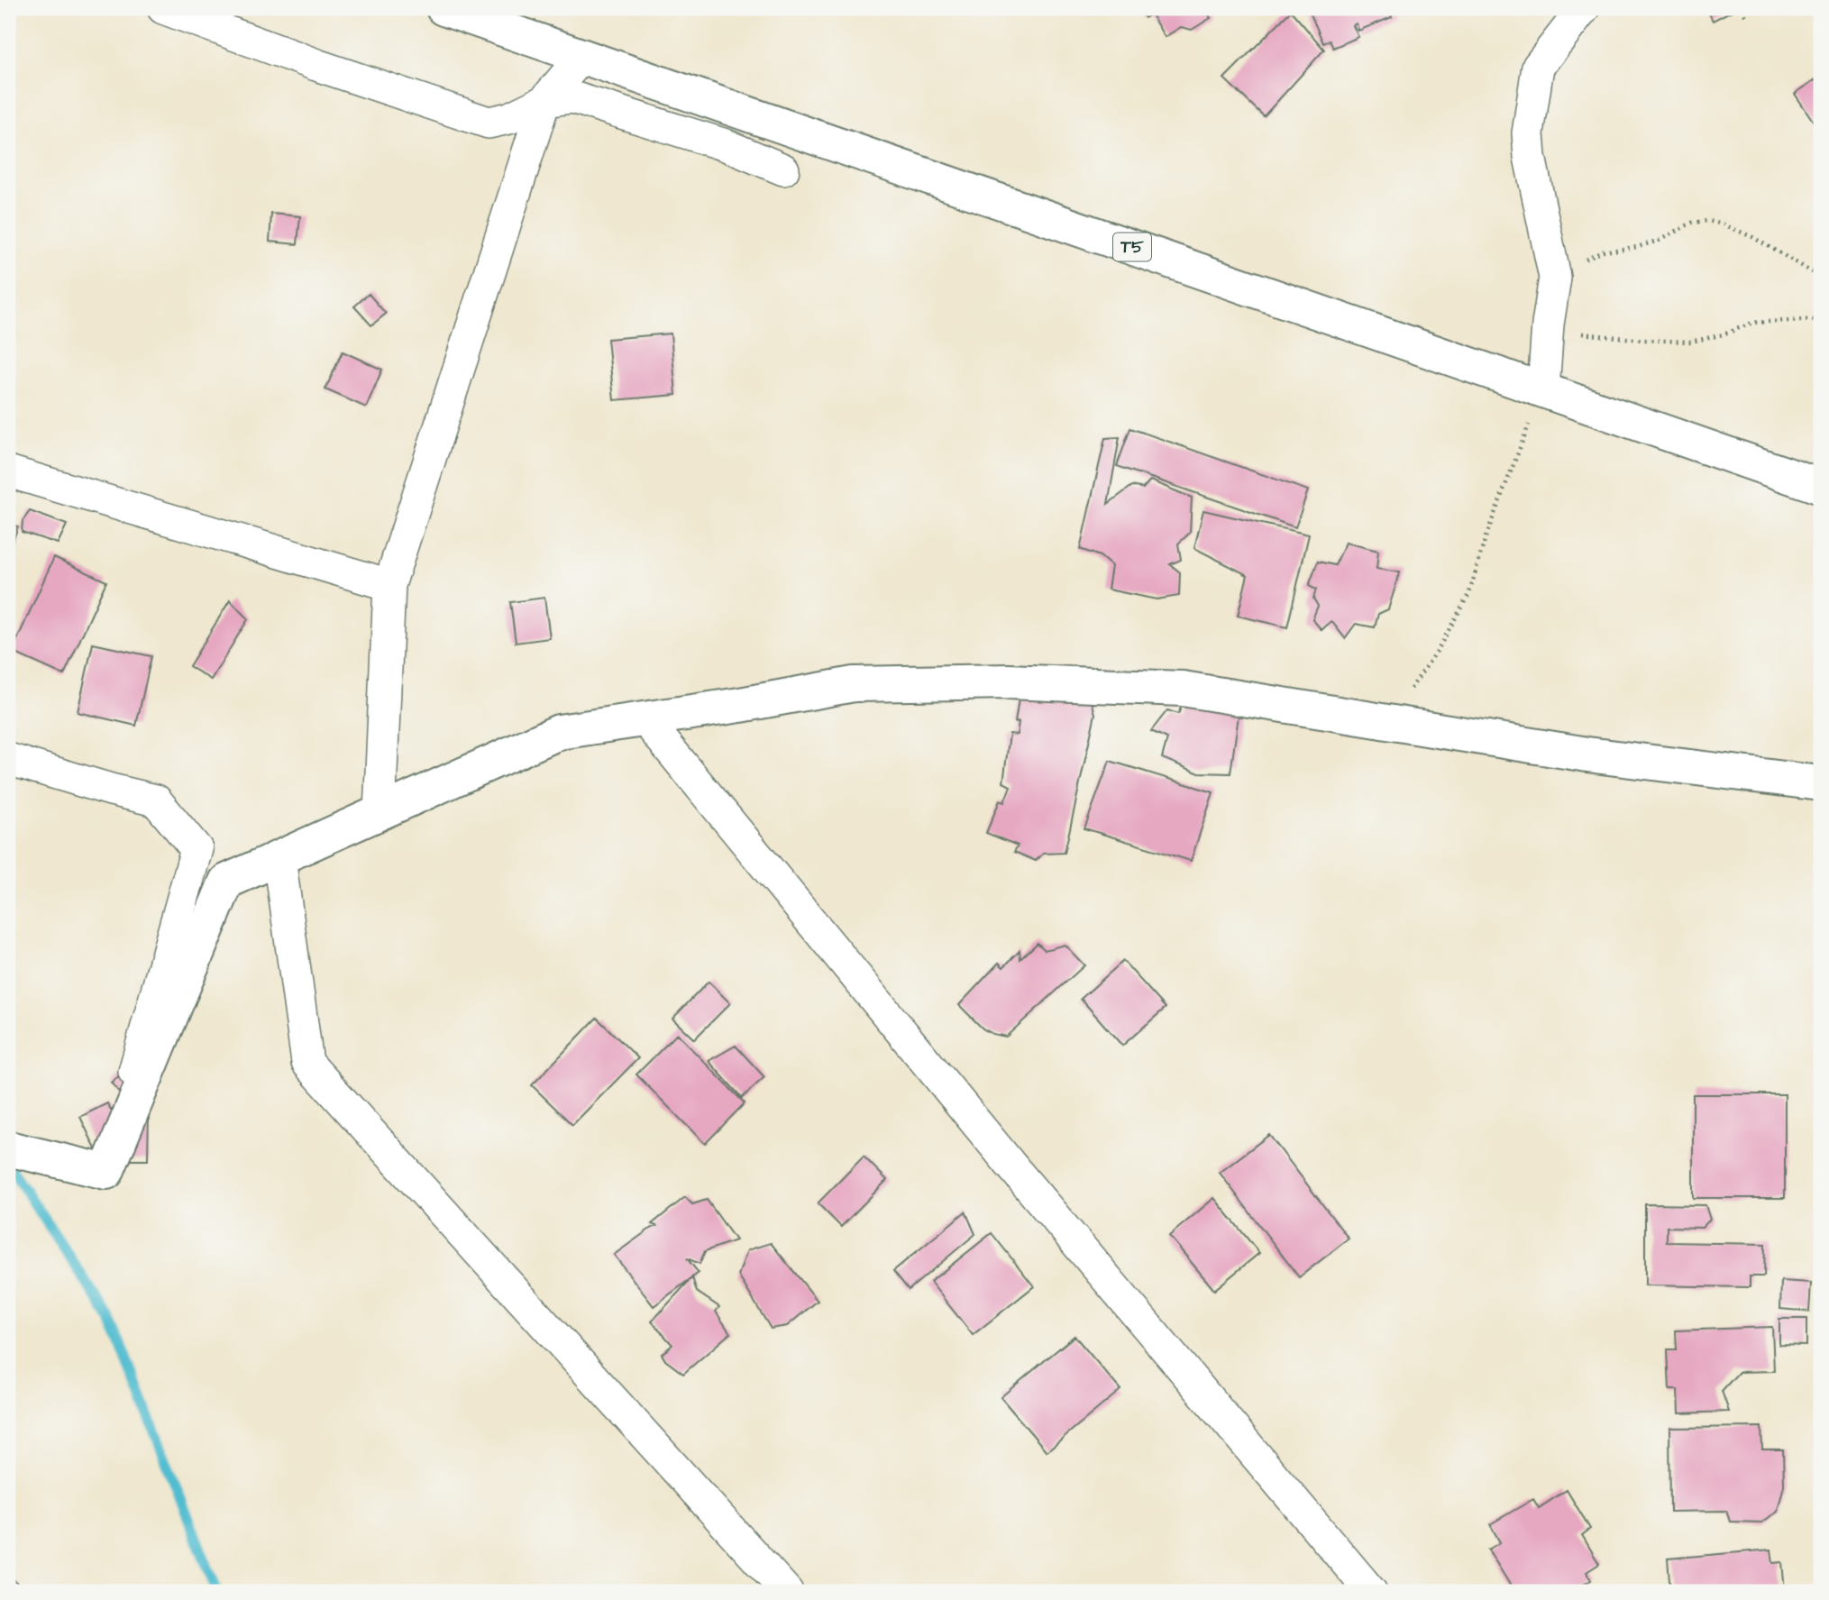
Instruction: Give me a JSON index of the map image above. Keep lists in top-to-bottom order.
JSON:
{
  "streets": {
    "main road": ["T5"]
  }
}
